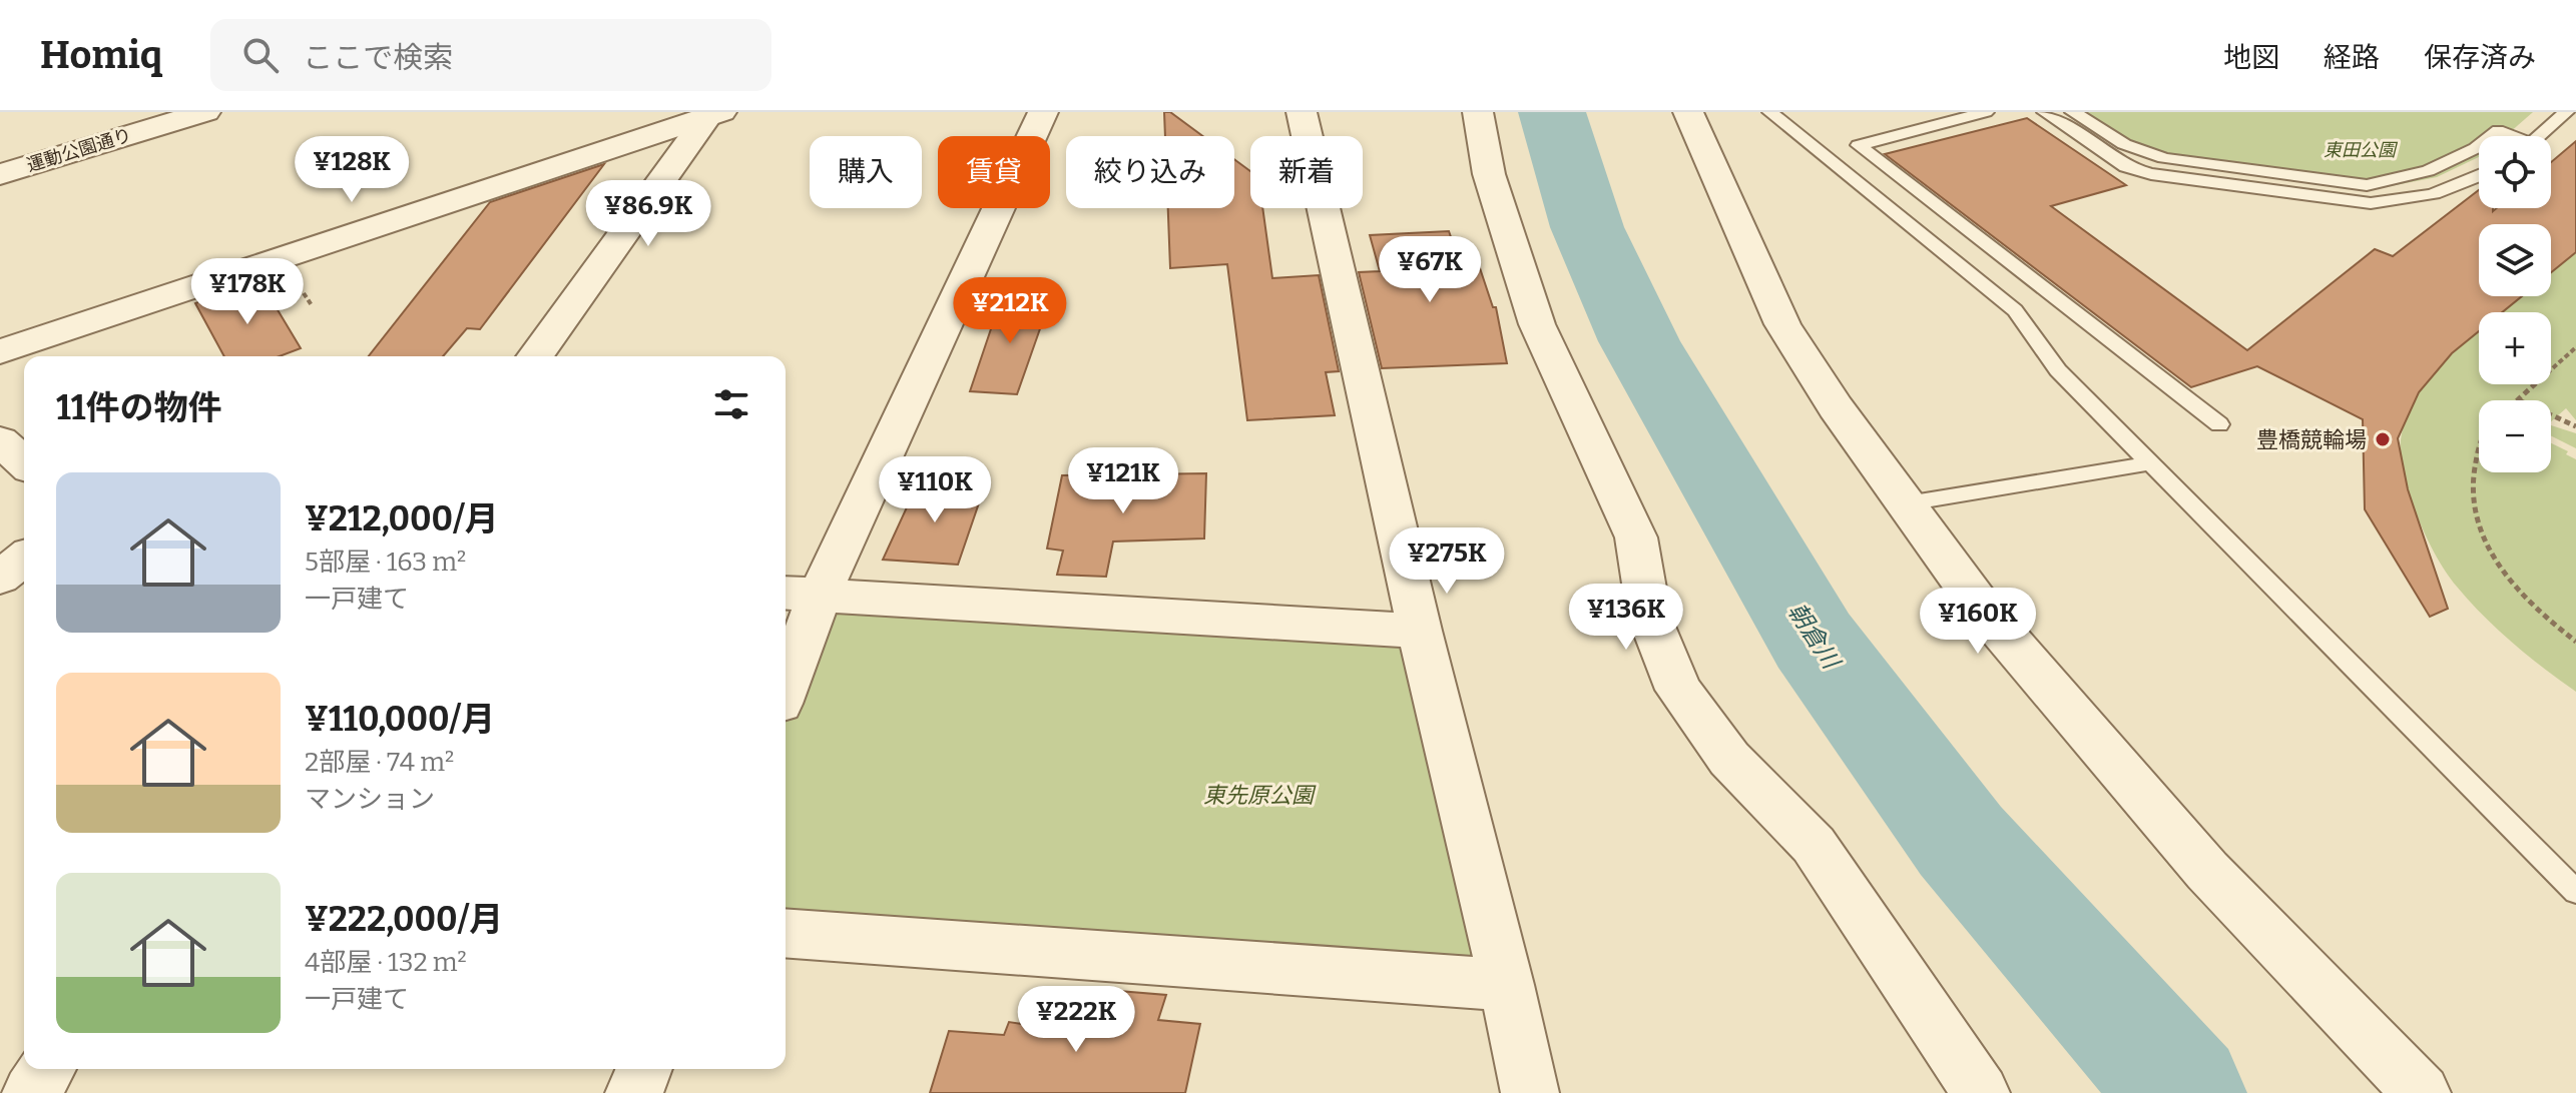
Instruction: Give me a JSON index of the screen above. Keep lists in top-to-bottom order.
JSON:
{
  "streets": {
    "street": ["運動公園通り"]
  },
  "water": ["朝倉川"],
  "parks": ["東田公園", "東先原公園"],
  "places": ["豊橋競輪場"],
  "page": {
    "header": "Homiq",
    "search": "ここで検索",
    "nav": ["地図", "経路", "保存済み"],
    "map_buttons": ["+", "−"],
    "price": [
      "¥128K",
      "¥86.9K",
      "¥67K",
      "¥178K",
      "¥212K",
      "¥121K",
      "¥110K",
      "¥275K",
      "¥136K",
      "¥160K",
      "¥222K"
    ],
    "chip": [
      "購入",
      "賃貸",
      "絞り込み",
      "新着"
    ],
    "heading": "11件の物件",
    "list": [
      {
        "name": "¥212,000/月",
        "note": "5部屋 · 163 m² · 一戸建て"
      },
      {
        "name": "¥110,000/月",
        "note": "2部屋 · 74 m² · マンション"
      },
      {
        "name": "¥222,000/月",
        "note": "4部屋 · 132 m² · 一戸建て"
      }
    ]
  }
}
